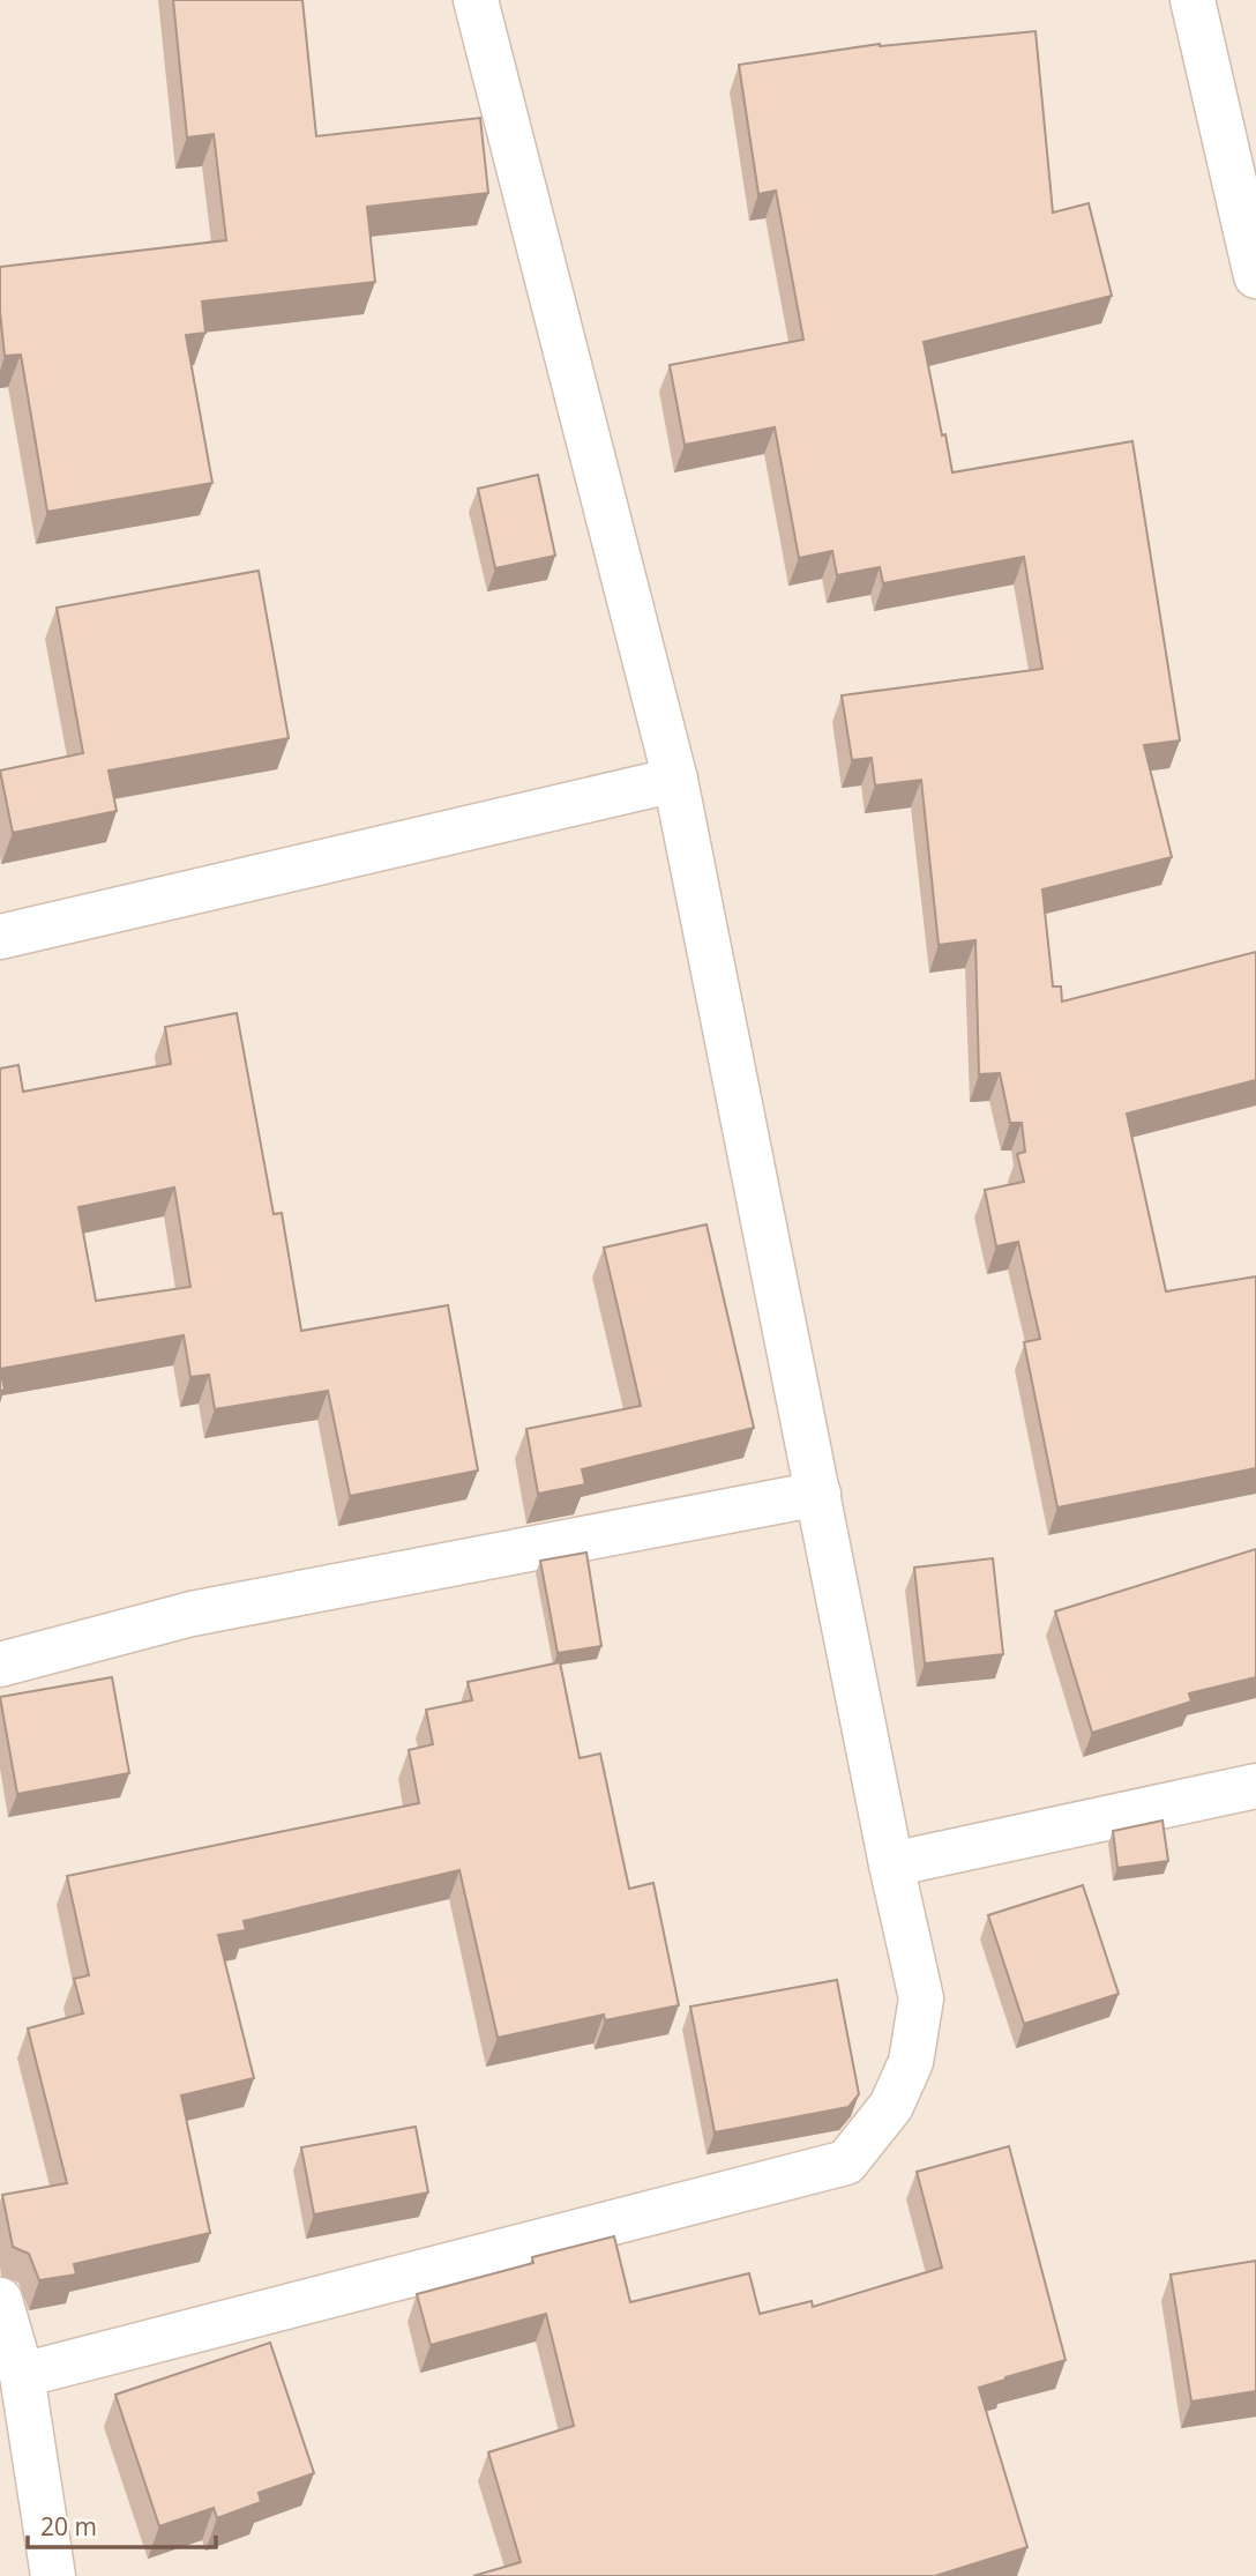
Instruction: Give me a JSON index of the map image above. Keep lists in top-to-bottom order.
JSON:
{
  "scale_bar": "20 m"
}
